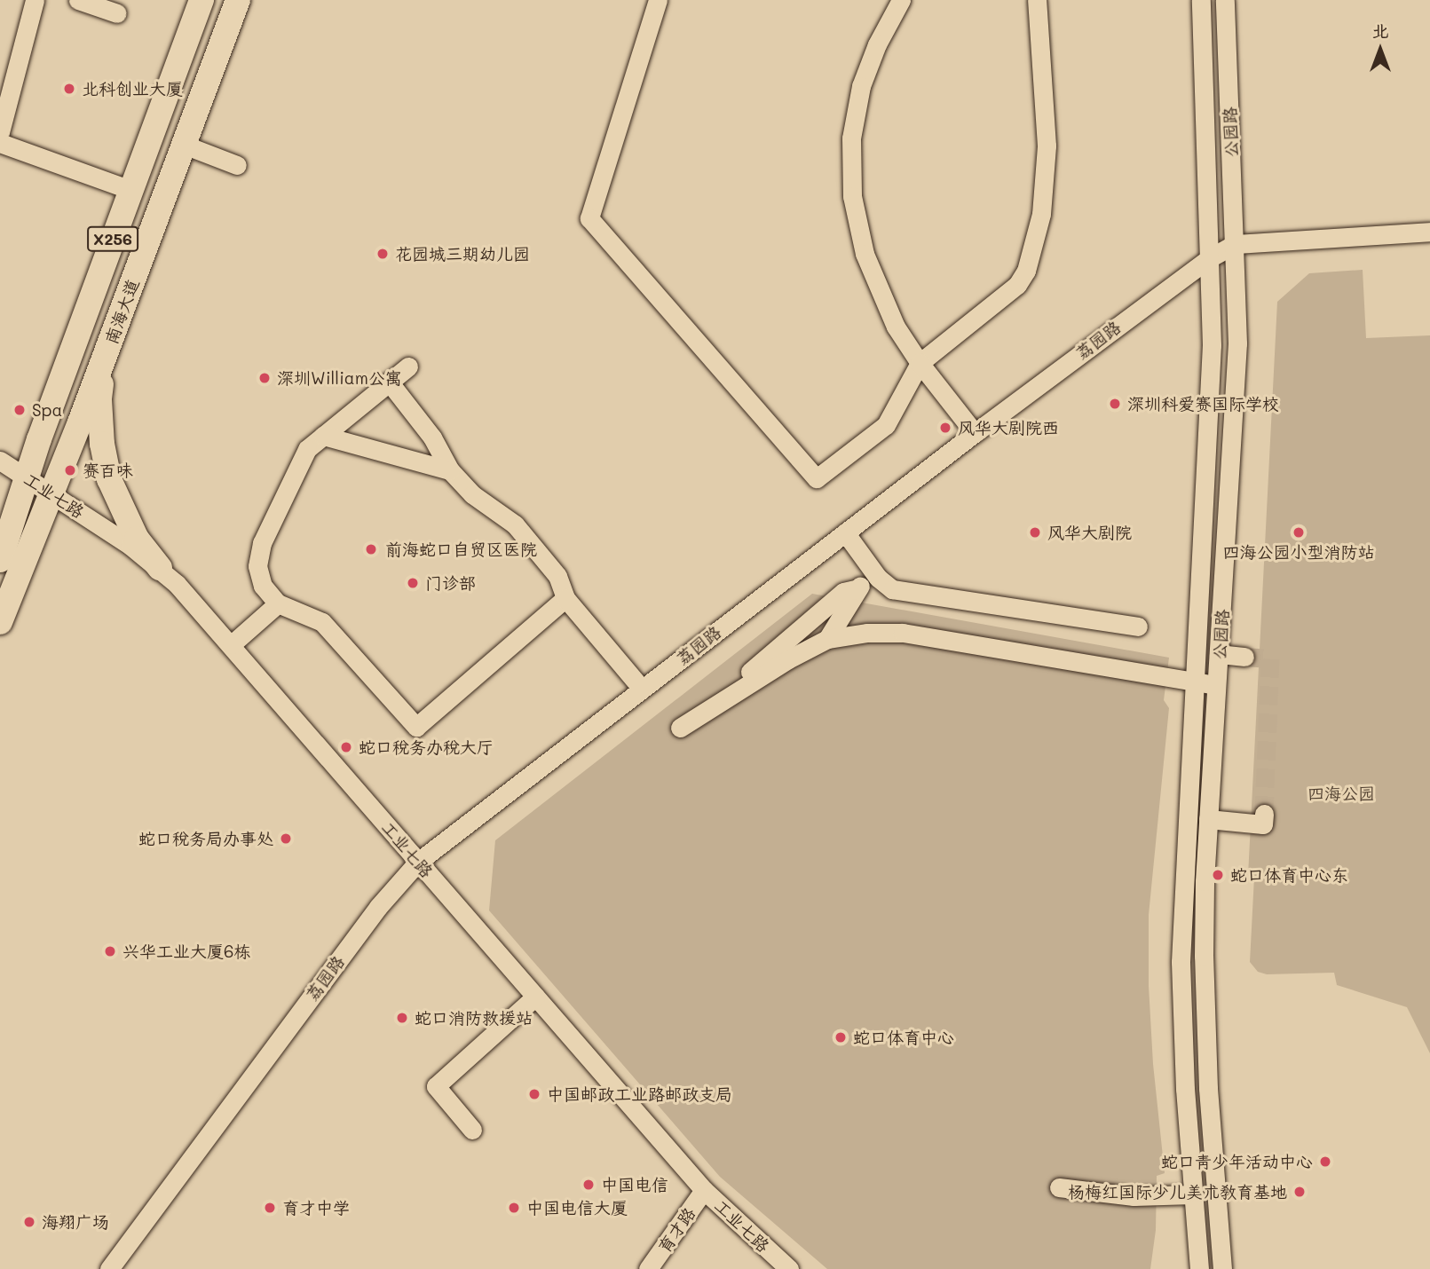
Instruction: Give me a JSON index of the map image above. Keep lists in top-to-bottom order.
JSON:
{
  "streets": {
    "main road": ["X256", "南海大道"],
    "street": [
      "公园路",
      "荔园路",
      "工业七路",
      "育才路"
    ]
  },
  "crossings": [
    ["公园路", "荔园路"],
    ["南海大道", "工业七路"],
    ["荔园路", "工业七路"],
    ["工业七路", "育才路"]
  ],
  "parks": ["四海公园"],
  "places": [
    "北科创业大厦",
    "花园城三期幼儿园",
    "深圳William公寓",
    "深圳科爱赛国际学校",
    "Spa",
    "风华大剧院西",
    "赛百味",
    "风华大剧院",
    "四海公园小型消防站",
    "前海蛇口自贸区医院",
    "门诊部",
    "蛇口税务办税大厅",
    "蛇口税务局办事处",
    "蛇口体育中心东",
    "兴华工业大厦6栋",
    "蛇口消防救援站",
    "蛇口体育中心",
    "中国邮政工业路邮政支局",
    "蛇口青少年活动中心",
    "中国电信",
    "杨梅红国际少儿美术教育基地",
    "育才中学",
    "中国电信大厦",
    "海翔广场"
  ],
  "north": "top"
}
